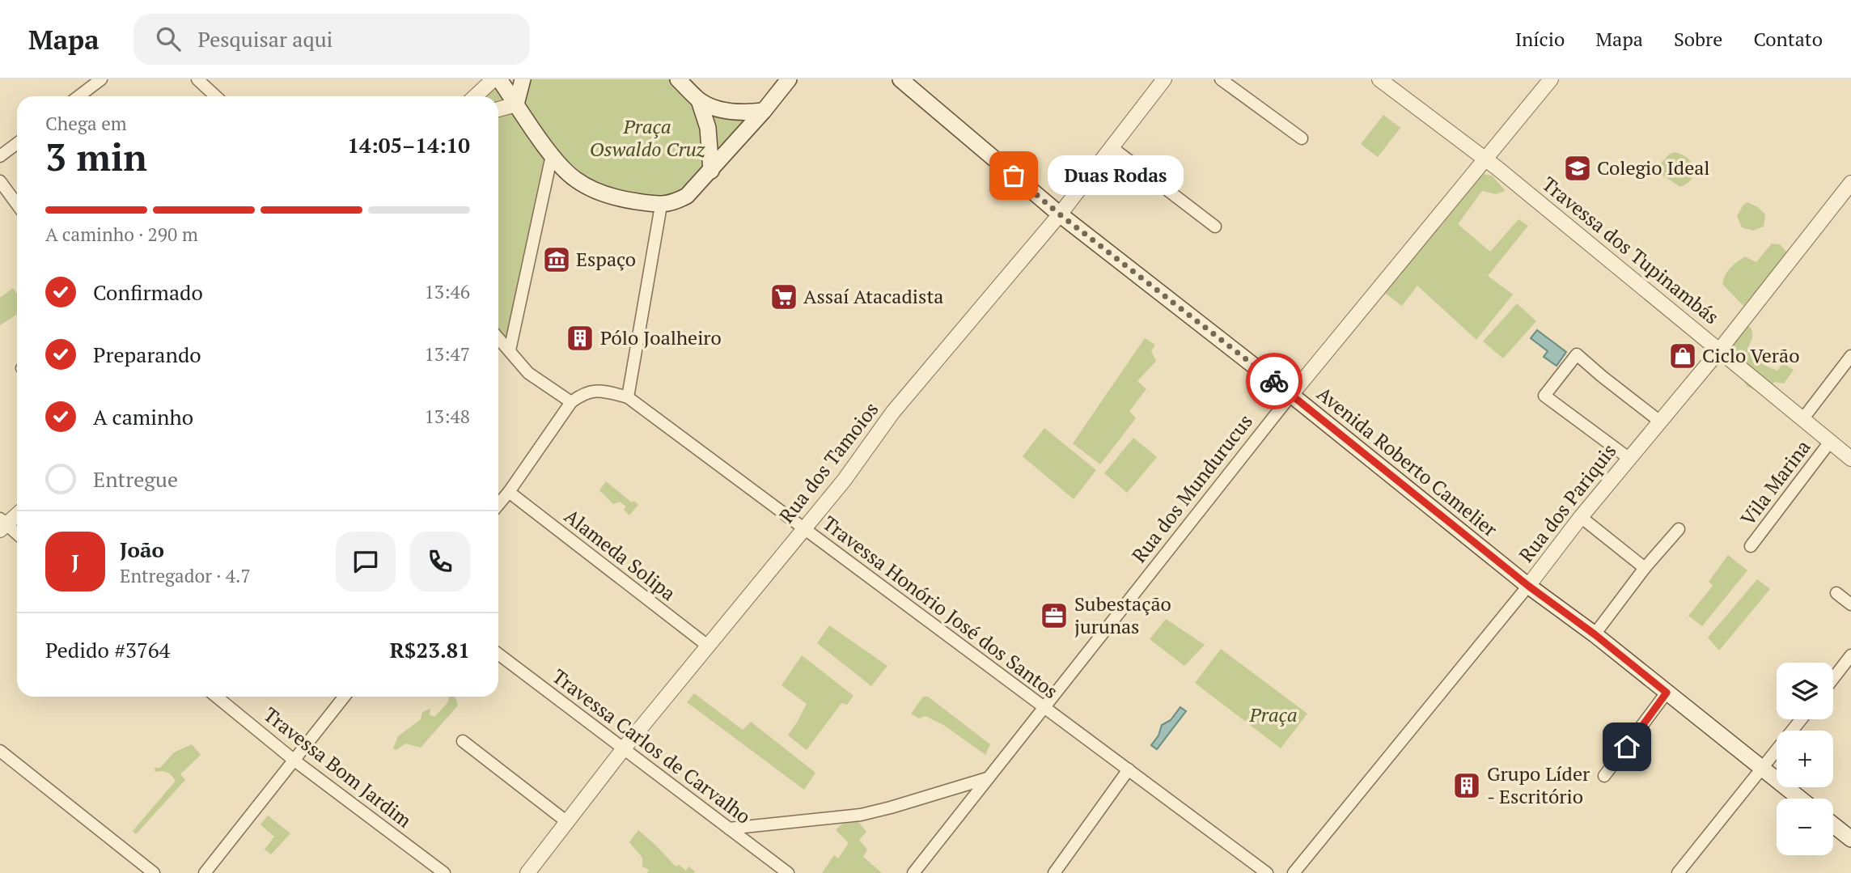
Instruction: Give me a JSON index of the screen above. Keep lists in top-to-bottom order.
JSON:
{
  "streets": {
    "main road": ["Avenida Roberto Camelier"],
    "street": [
      "Travessa dos Tupinambás",
      "Rua dos Tamoios",
      "Vila Marina",
      "Rua dos Mundurucus",
      "Rua dos Pariquis",
      "Alameda Solipa",
      "Travessa Honório José dos Santos",
      "Travessa Carlos de Carvalho",
      "Travessa Bom Jardim"
    ]
  },
  "crossings": [
    ["Travessa dos Tupinambás", "Vila Marina"],
    ["Travessa dos Tupinambás", "Rua dos Mundurucus"],
    ["Travessa dos Tupinambás", "Rua dos Pariquis"],
    ["Avenida Roberto Camelier", "Rua dos Tamoios"],
    ["Avenida Roberto Camelier", "Rua dos Mundurucus"],
    ["Avenida Roberto Camelier", "Rua dos Pariquis"],
    ["Rua dos Tamoios", "Alameda Solipa"],
    ["Rua dos Tamoios", "Travessa Honório José dos Santos"],
    ["Rua dos Tamoios", "Travessa Carlos de Carvalho"],
    ["Rua dos Mundurucus", "Travessa Honório José dos Santos"]
  ],
  "parks": ["Praça Oswaldo Cruz", "Praça"],
  "places": {
    "school or university": ["Colegio Ideal"],
    "other": ["Duas Rodas"],
    "museum": ["Espaço"],
    "supermarket": ["Assaí Atacadista"],
    "building": ["Pólo Joalheiro", "Grupo Líder - Escritório"],
    "shop": ["Ciclo Verão"],
    "office": ["Subestação jurunas"]
  },
  "page": {
    "header": "Mapa",
    "search": "Pesquisar aqui",
    "nav": [
      "Início",
      "Mapa",
      "Sobre",
      "Contato"
    ],
    "heading": ["3 min", "Chega em", "14:05–14:10"],
    "panel": [
      "João",
      "Entregador · 4.7",
      "Pedido #3764",
      "R$23.81"
    ],
    "bubble": "Duas Rodas",
    "bar": "A caminho · 290 m",
    "list": [
      ["Confirmado", "13:46"],
      ["Preparando", "13:47"],
      ["A caminho", "13:48"],
      "Entregue"
    ],
    "round": "J",
    "map_buttons": ["+", "−"]
  }
}
